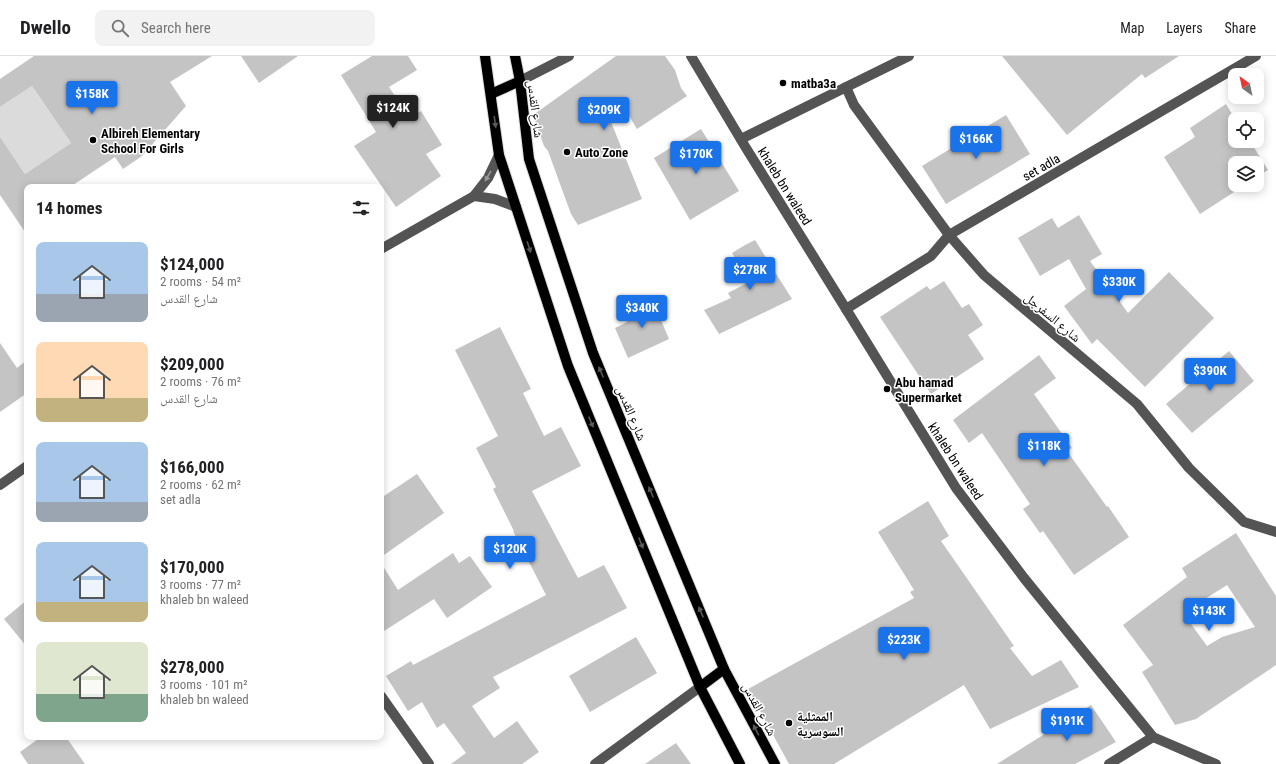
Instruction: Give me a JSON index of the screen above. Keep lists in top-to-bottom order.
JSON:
{
  "streets": {
    "main road": ["شارع القدس"],
    "street": ["set adla", "khaleb bn waleed", "شارع السفرجل"]
  },
  "crossings": [
    ["set adla", "khaleb bn waleed"],
    ["set adla", "شارع السفرجل"]
  ],
  "places": [
    "matba3a",
    "Albireh Elementary School For Girls",
    "Auto Zone",
    "Abu hamad Supermarket",
    "الممثلية السوسرية"
  ],
  "north": "top left",
  "page": {
    "header": "Dwello",
    "search": "Search here",
    "nav": ["Map", "Layers", "Share"],
    "price": [
      "$158K",
      "$124K",
      "$209K",
      "$166K",
      "$170K",
      "$278K",
      "$330K",
      "$340K",
      "$390K",
      "$118K",
      "$120K",
      "$143K",
      "$223K",
      "$191K"
    ],
    "heading": "14 homes",
    "list": [
      {
        "name": "$124,000",
        "note": "2 rooms · 54 m² · شارع القدس"
      },
      {
        "name": "$209,000",
        "note": "2 rooms · 76 m² · شارع القدس"
      },
      {
        "name": "$166,000",
        "note": "2 rooms · 62 m² · set adla"
      },
      {
        "name": "$170,000",
        "note": "3 rooms · 77 m² · khaleb bn waleed"
      },
      {
        "name": "$278,000",
        "note": "3 rooms · 101 m² · khaleb bn waleed"
      }
    ]
  }
}
